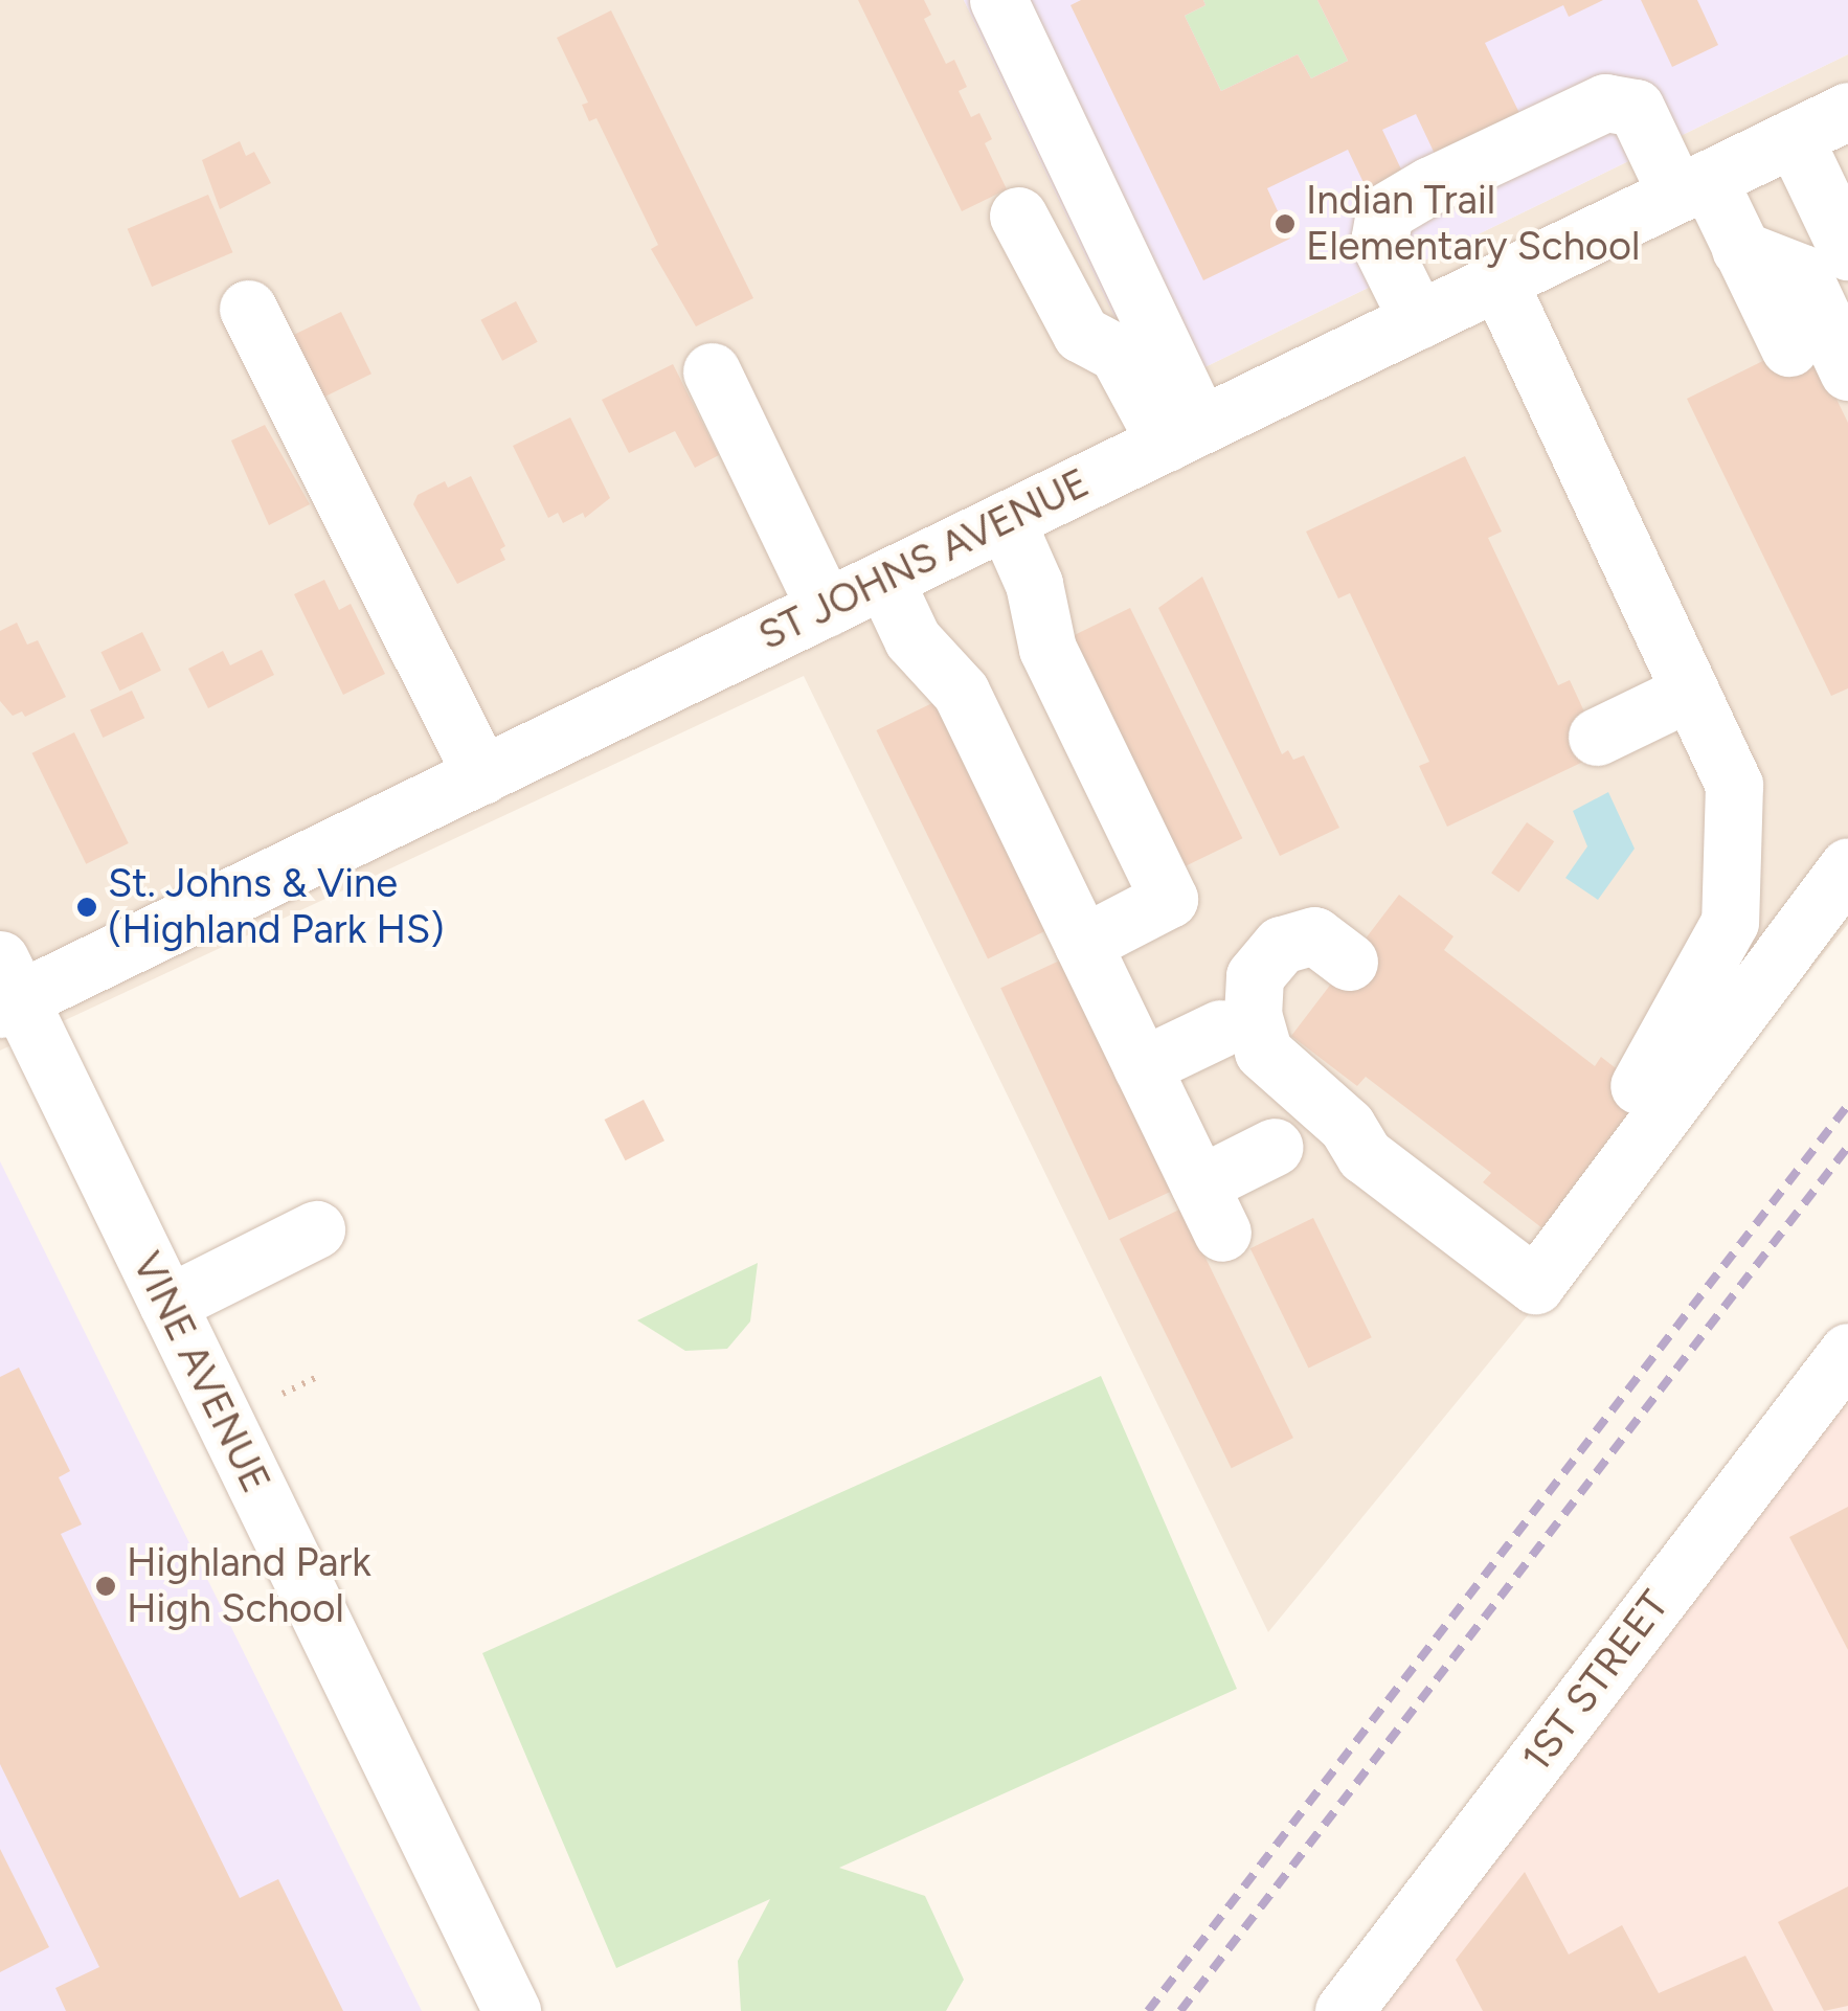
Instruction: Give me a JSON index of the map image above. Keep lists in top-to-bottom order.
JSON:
{
  "streets": {
    "street": ["ST JOHNS AVENUE", "VINE AVENUE", "1ST STREET"]
  },
  "crossings": [
    ["ST JOHNS AVENUE", "VINE AVENUE"]
  ],
  "places": ["Indian Trail Elementary School", "St. Johns & Vine (Highland Park HS)", "Highland Park High School"]
}
